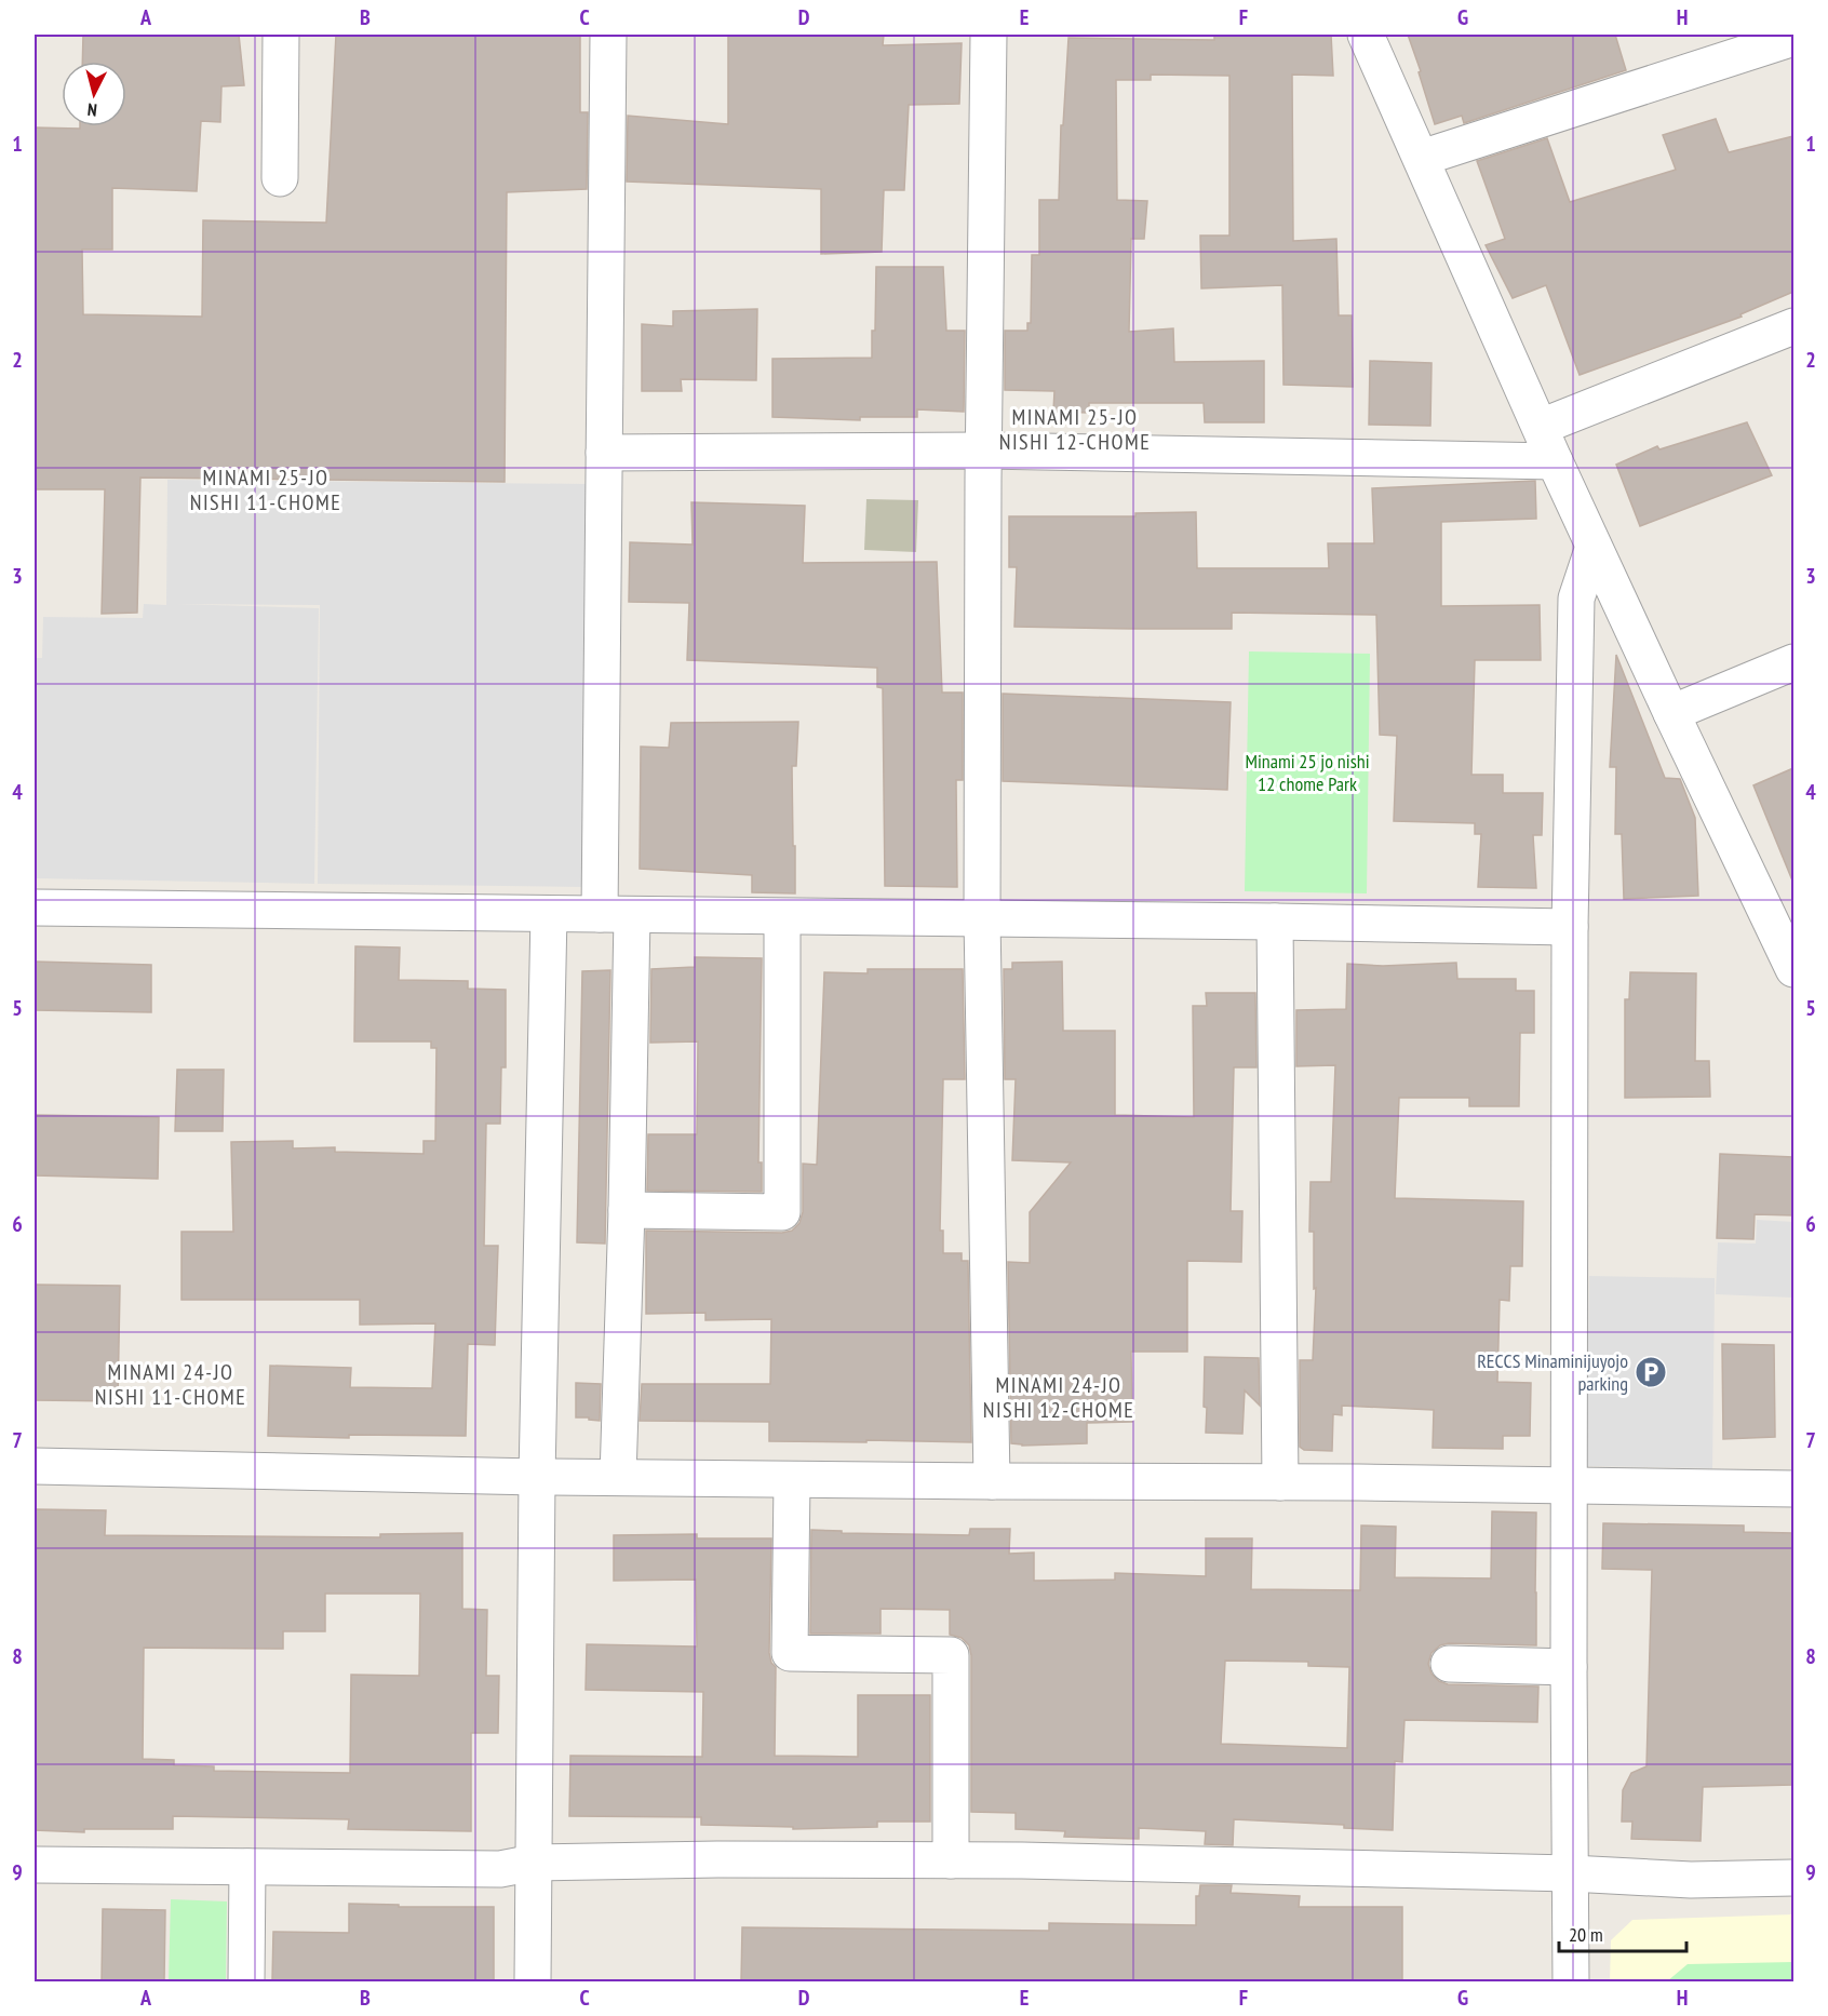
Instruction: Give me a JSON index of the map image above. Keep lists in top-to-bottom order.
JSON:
{
  "districts": [
    "MINAMI 25-JO NISHI 12-CHOME",
    "MINAMI 25-JO NISHI 11-CHOME",
    "MINAMI 24-JO NISHI 11-CHOME",
    "MINAMI 24-JO NISHI 12-CHOME"
  ],
  "parks": ["Minami 25 jo nishi 12 chome Park"],
  "places": {
    "parking": ["RECCS Minaminijuyojo parking"]
  },
  "scale_bar": "20 m",
  "north": "bottom",
  "grid": {
    "columns": [
      "A",
      "B",
      "C",
      "D",
      "E",
      "F",
      "G",
      "H"
    ],
    "rows": [
      "1",
      "2",
      "3",
      "4",
      "5",
      "6",
      "7",
      "8",
      "9"
    ]
  }
}
